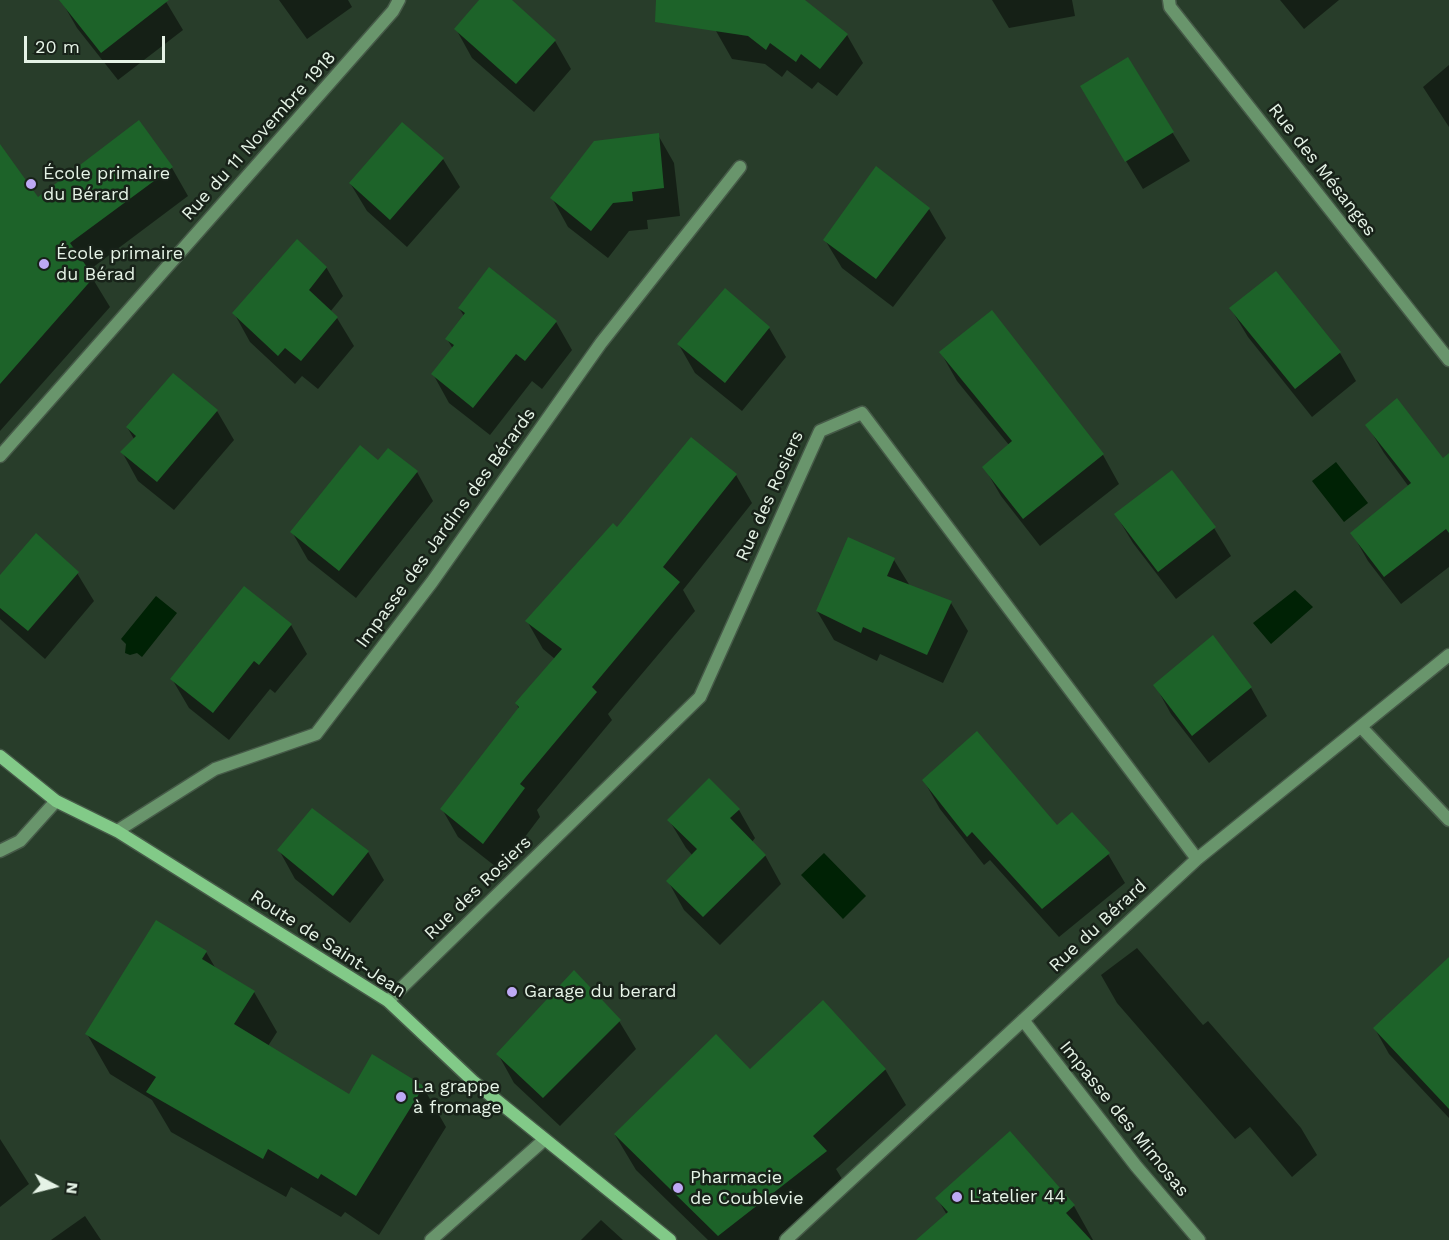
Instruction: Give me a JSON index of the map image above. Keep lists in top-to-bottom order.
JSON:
{
  "streets": {
    "main road": ["Route de Saint-Jean"],
    "street": [
      "Rue du 11 Novembre 1918",
      "Rue des Mésanges",
      "Rue des Rosiers",
      "Impasse des Jardins des Bérards",
      "Rue du Bérard",
      "Impasse des Mimosas"
    ]
  },
  "crossings": [
    ["Rue des Rosiers", "Rue du Bérard"],
    ["Rue des Rosiers", "Route de Saint-Jean"],
    ["Impasse des Jardins des Bérards", "Route de Saint-Jean"],
    ["Rue du Bérard", "Impasse des Mimosas"]
  ],
  "places": [
    "École primaire du Bérard",
    "École primaire du Bérad",
    "Garage du berard",
    "La grappe à fromage",
    "Pharmacie de Coublevie",
    "L'atelier 44"
  ],
  "scale_bar": "20 m",
  "north": "right"
}
